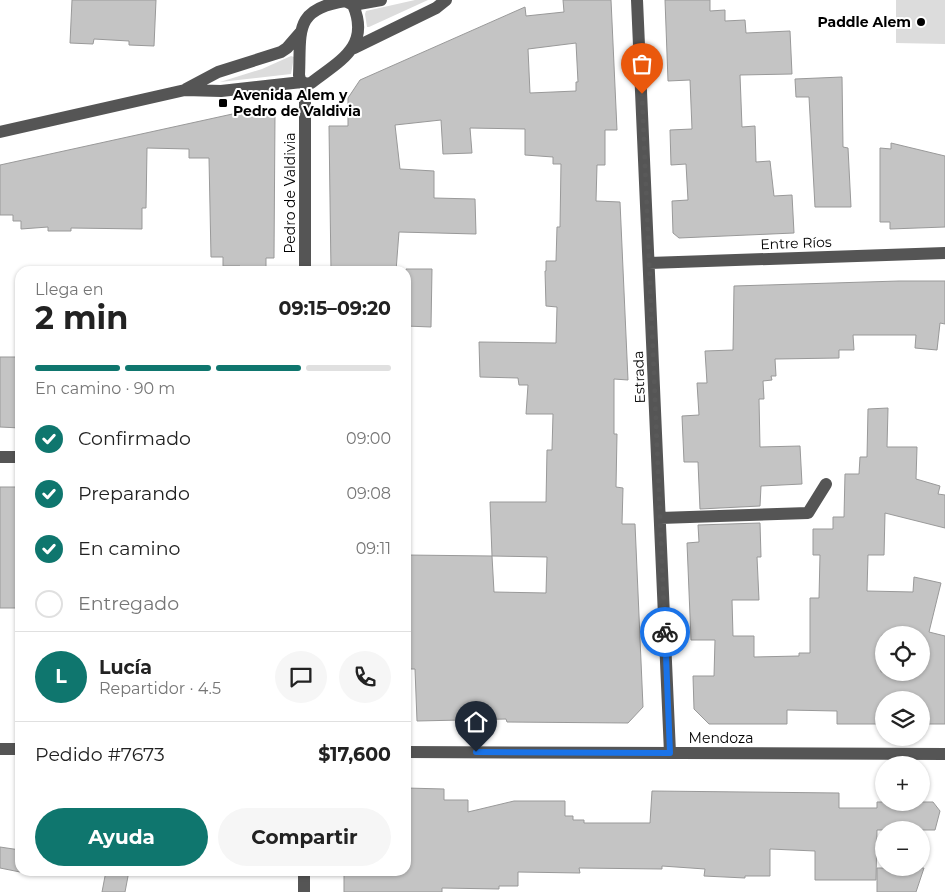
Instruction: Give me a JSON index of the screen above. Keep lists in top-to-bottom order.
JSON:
{
  "streets": {
    "street": [
      "Pedro de Valdivia",
      "Entre Ríos",
      "Estrada",
      "Mendoza"
    ]
  },
  "crossings": [
    ["Entre Ríos", "Estrada"],
    ["Estrada", "Mendoza"]
  ],
  "places": {
    "other": ["Paddle Alem"],
    "transit": ["Avenida Alem y Pedro de Valdivia"]
  },
  "page": {
    "heading": ["2 min", "Llega en", "09:15–09:20"],
    "panel": [
      "Lucía",
      "Repartidor · 4.5",
      "Pedido #7673",
      "$17,600"
    ],
    "bar": "En camino · 90 m",
    "list": [
      ["Confirmado", "09:00"],
      ["Preparando", "09:08"],
      ["En camino", "09:11"],
      "Entregado"
    ],
    "map_buttons": ["+", "−"],
    "round": "L",
    "buttons": ["Ayuda", "Compartir"]
  }
}
